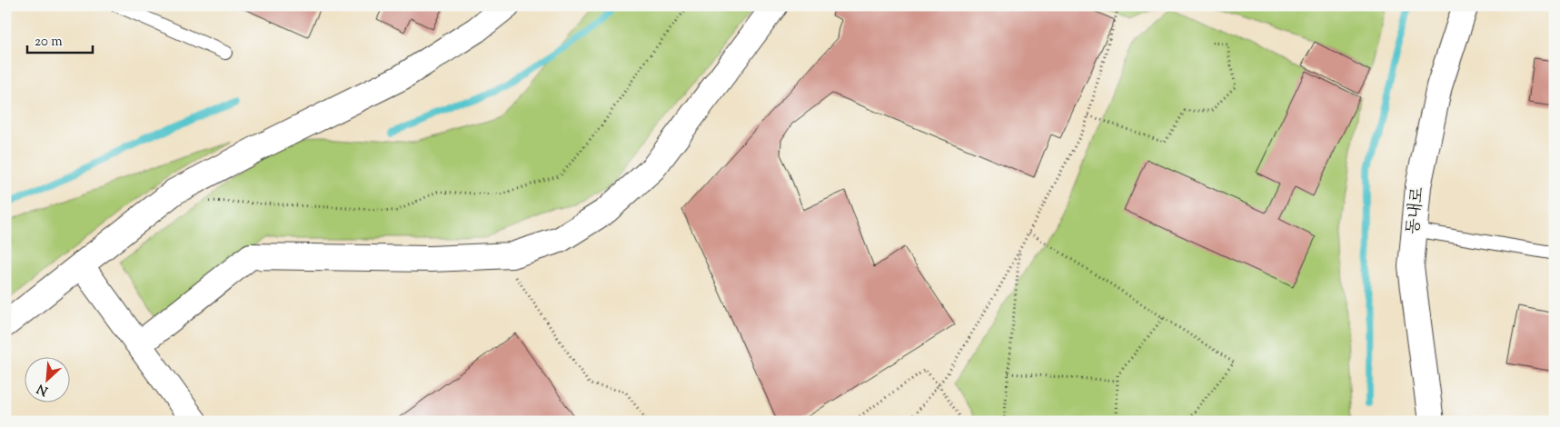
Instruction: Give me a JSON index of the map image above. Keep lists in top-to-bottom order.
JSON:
{
  "streets": {
    "street": ["동내로"]
  },
  "scale_bar": "20 m",
  "north": "bottom left"
}
